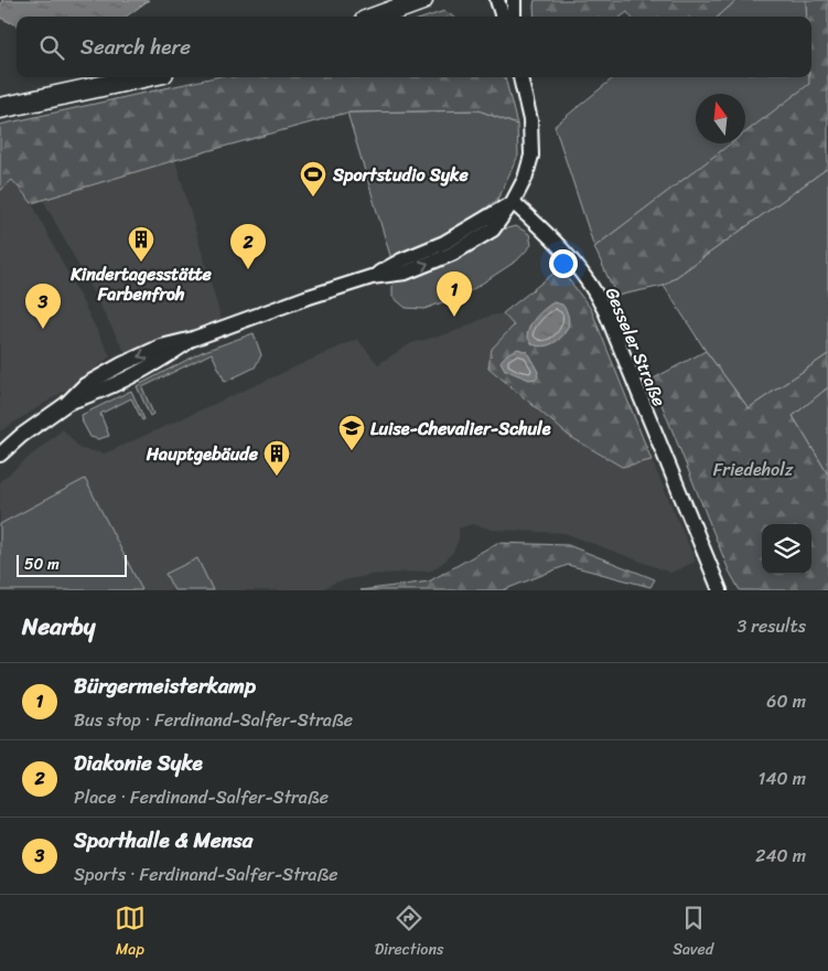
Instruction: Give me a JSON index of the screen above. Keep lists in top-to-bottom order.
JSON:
{
  "streets": {
    "street": ["Gesseler Straße"]
  },
  "parks": ["Friedeholz"],
  "places": {
    "sports": ["Sportstudio Syke"],
    "building": ["Kindertagesstätte Farbenfroh", "Hauptgebäude"],
    "school or university": ["Luise-Chevalier-Schule"]
  },
  "scale_bar": "50 m",
  "north": "top",
  "page": {
    "search": "Search here",
    "pins": ["2", "1", "3"],
    "scale": "50 m",
    "heading": ["Nearby", "3 results"],
    "list": [
      {
        "mark": "1",
        "name": "Bürgermeisterkamp",
        "note": "Bus stop · Ferdinand-Salfer-Straße",
        "value": "60 m"
      },
      {
        "mark": "2",
        "name": "Diakonie Syke",
        "note": "Place · Ferdinand-Salfer-Straße",
        "value": "140 m"
      },
      {
        "mark": "3",
        "name": "Sporthalle & Mensa",
        "note": "Sports · Ferdinand-Salfer-Straße",
        "value": "240 m"
      }
    ],
    "nav": ["Map", "Directions", "Saved"]
  }
}
